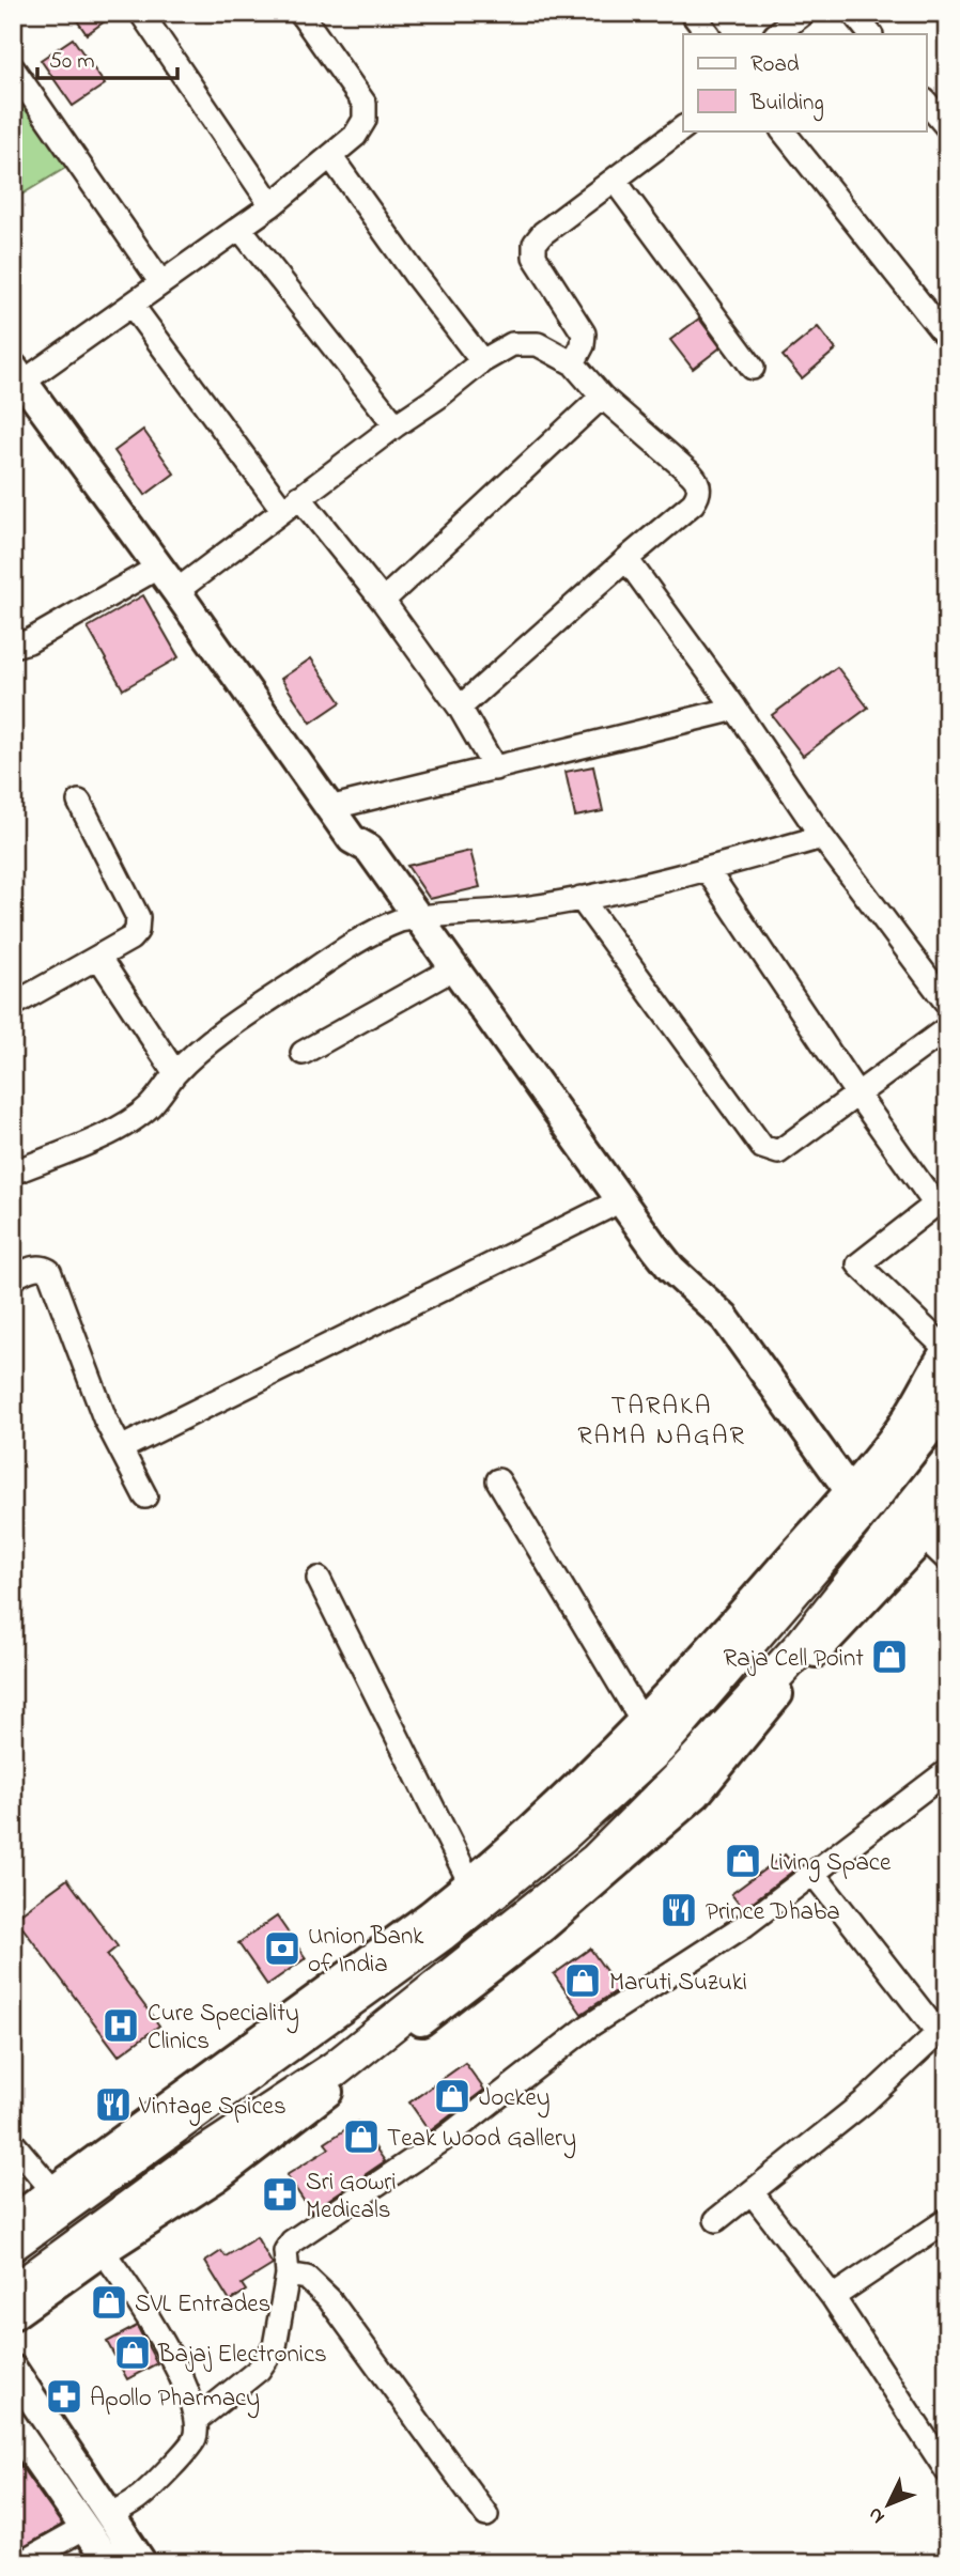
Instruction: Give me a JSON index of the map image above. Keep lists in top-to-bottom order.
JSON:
{
  "districts": ["TARAKA RAMA NAGAR"],
  "places": {
    "shop": [
      "Raja Cell Point",
      "Living Space",
      "Maruti Suzuki",
      "Jockey",
      "Teak Wood Gallery",
      "SVL Entrades",
      "Bajaj Electronics"
    ],
    "restaurant": ["Prince Dhaba", "Vintage Spices"],
    "bank": ["Union Bank of India"],
    "hospital": ["Cure Speciality Clinics"],
    "pharmacy": ["Sri Gowri Medicals", "Apollo Pharmacy"]
  },
  "legend": ["Road", "Building"],
  "scale_bar": "50 m",
  "north": "bottom left"
}
